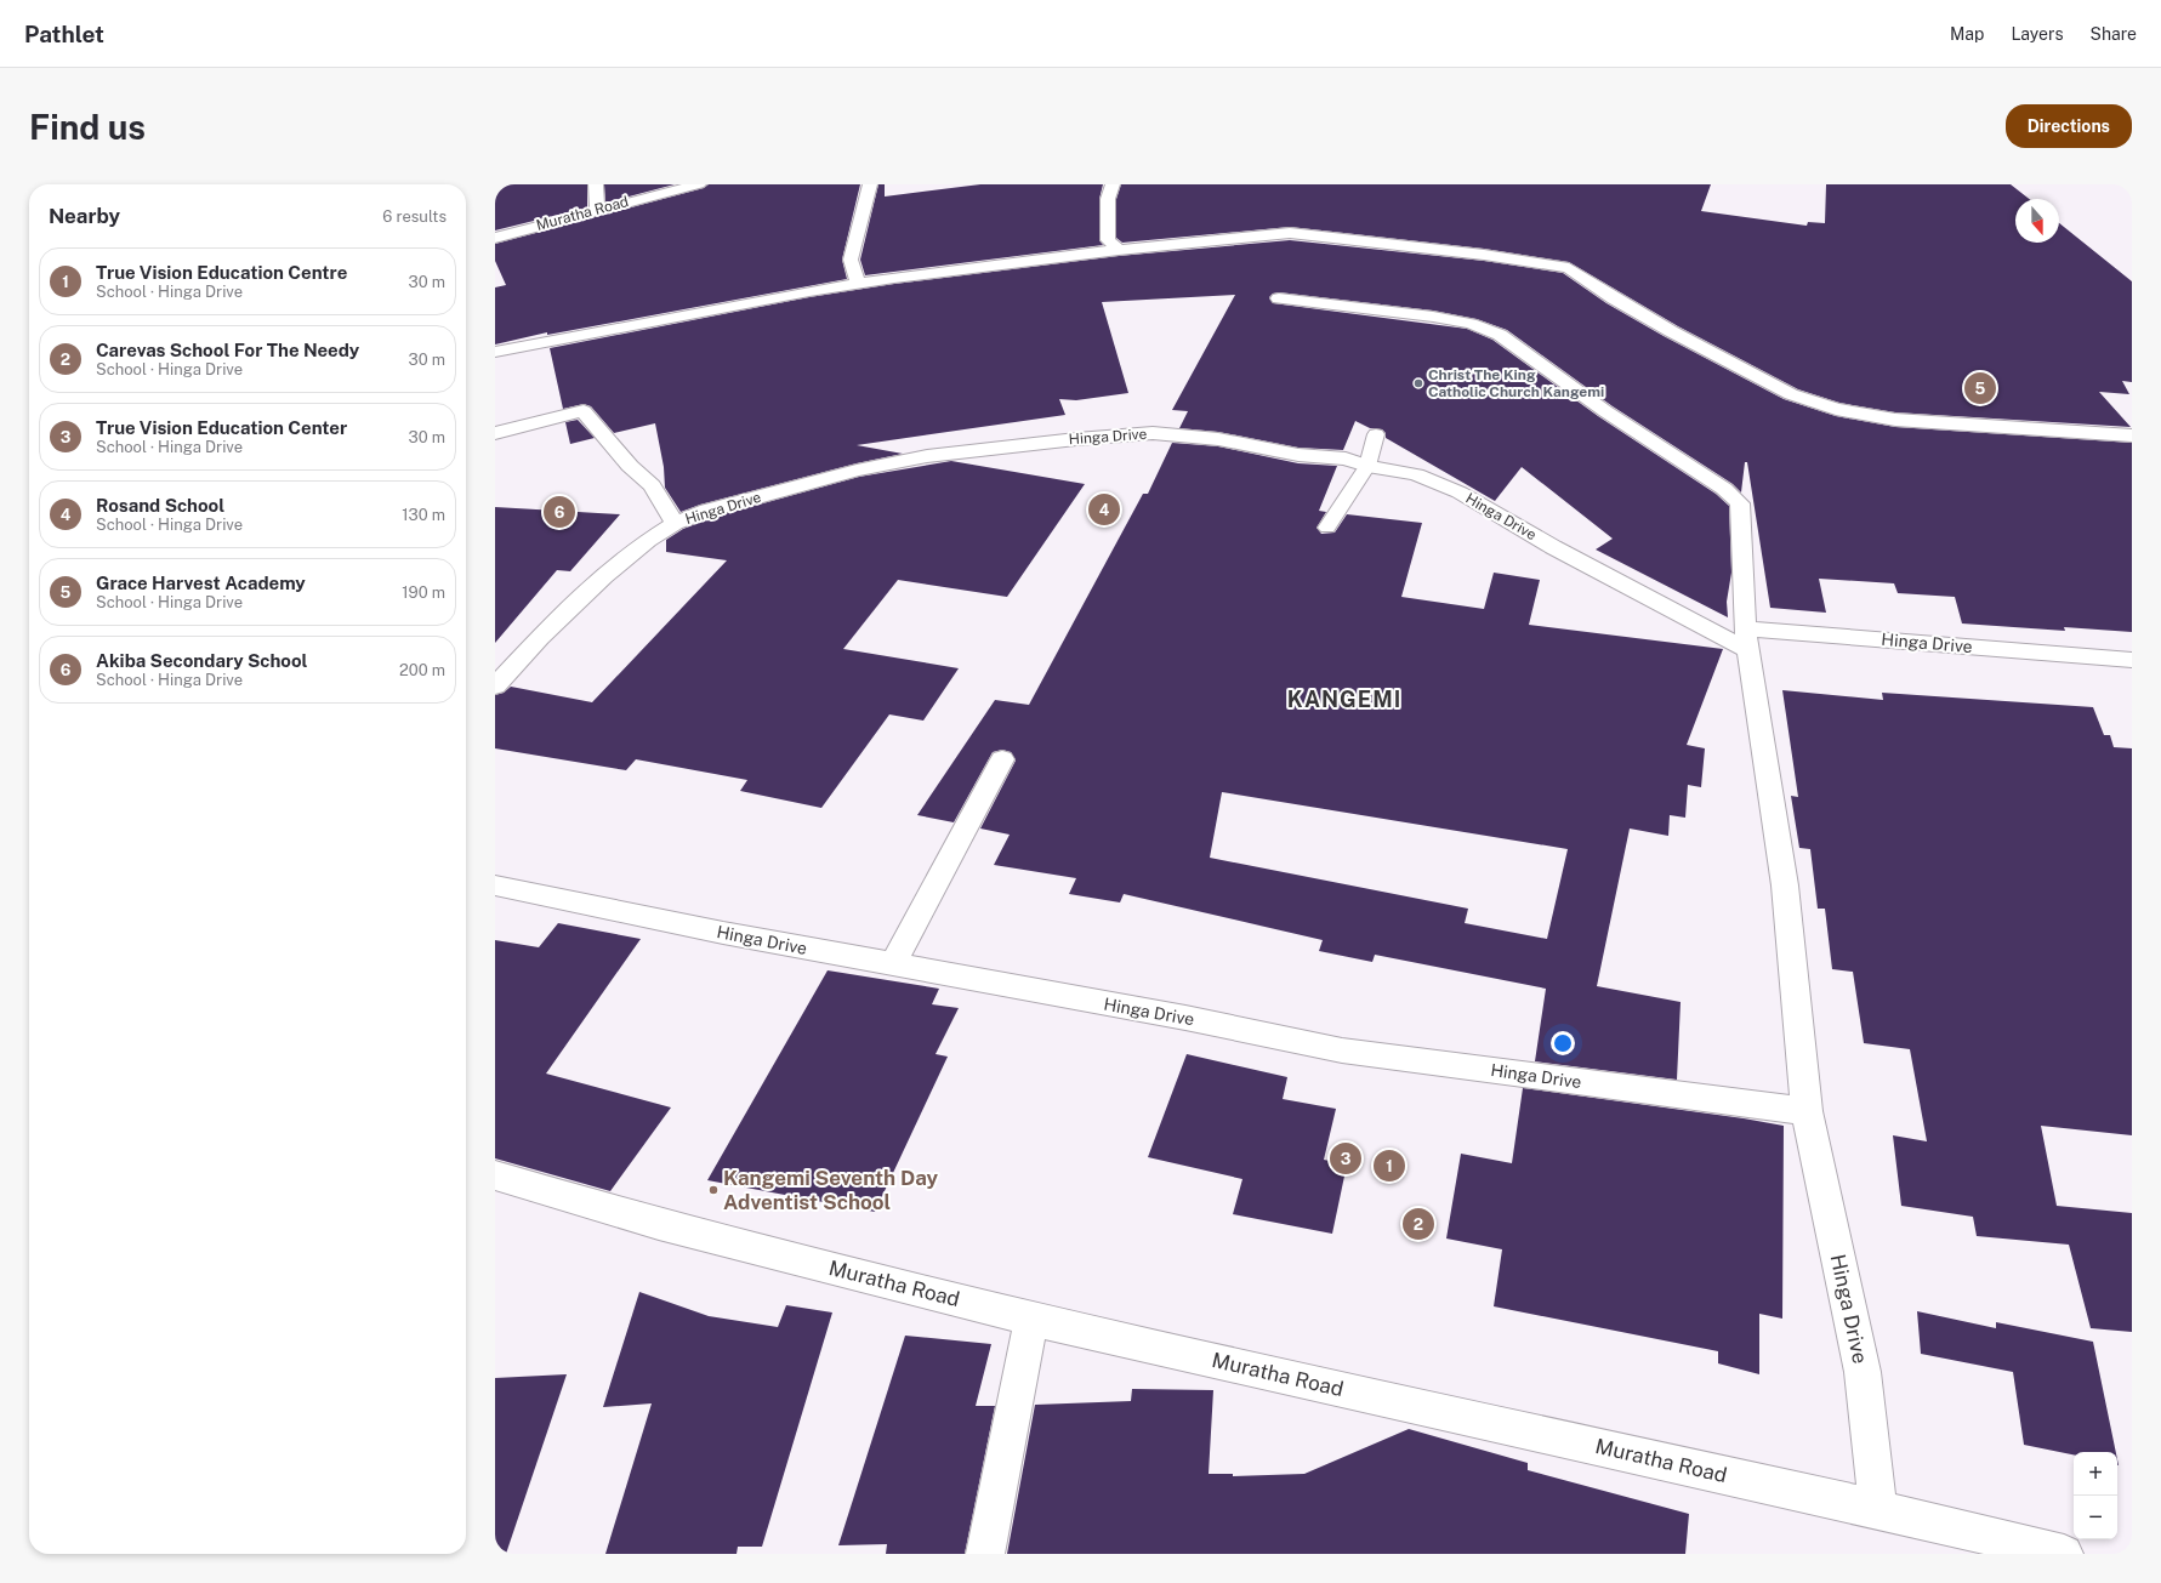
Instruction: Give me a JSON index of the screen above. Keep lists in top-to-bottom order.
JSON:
{
  "streets": {
    "street": ["Muratha Road", "Hinga Drive"]
  },
  "crossings": [
    ["Muratha Road", "Hinga Drive"]
  ],
  "districts": ["KANGEMI"],
  "places": ["Christ The King Catholic Church Kangemi", "Kangemi Seventh Day Adventist School"],
  "north": "bottom",
  "page": {
    "header": "Pathlet",
    "nav": ["Map", "Layers", "Share"],
    "buttons": "Directions",
    "title": "Find us",
    "heading": ["Nearby", "6 results"],
    "list": [
      {
        "mark": "1",
        "name": "True Vision Education Centre",
        "note": "School · Hinga Drive",
        "value": "30 m"
      },
      {
        "mark": "2",
        "name": "Carevas School For The Needy",
        "note": "School · Hinga Drive",
        "value": "30 m"
      },
      {
        "mark": "3",
        "name": "True Vision Education Center",
        "note": "School · Hinga Drive",
        "value": "30 m"
      },
      {
        "mark": "4",
        "name": "Rosand School",
        "note": "School · Hinga Drive",
        "value": "130 m"
      },
      {
        "mark": "5",
        "name": "Grace Harvest Academy",
        "note": "School · Hinga Drive",
        "value": "190 m"
      },
      {
        "mark": "6",
        "name": "Akiba Secondary School",
        "note": "School · Hinga Drive",
        "value": "200 m"
      }
    ],
    "pins": [
      "5",
      "4",
      "6",
      "3",
      "1",
      "2"
    ],
    "map_buttons": ["+", "−"]
  }
}
